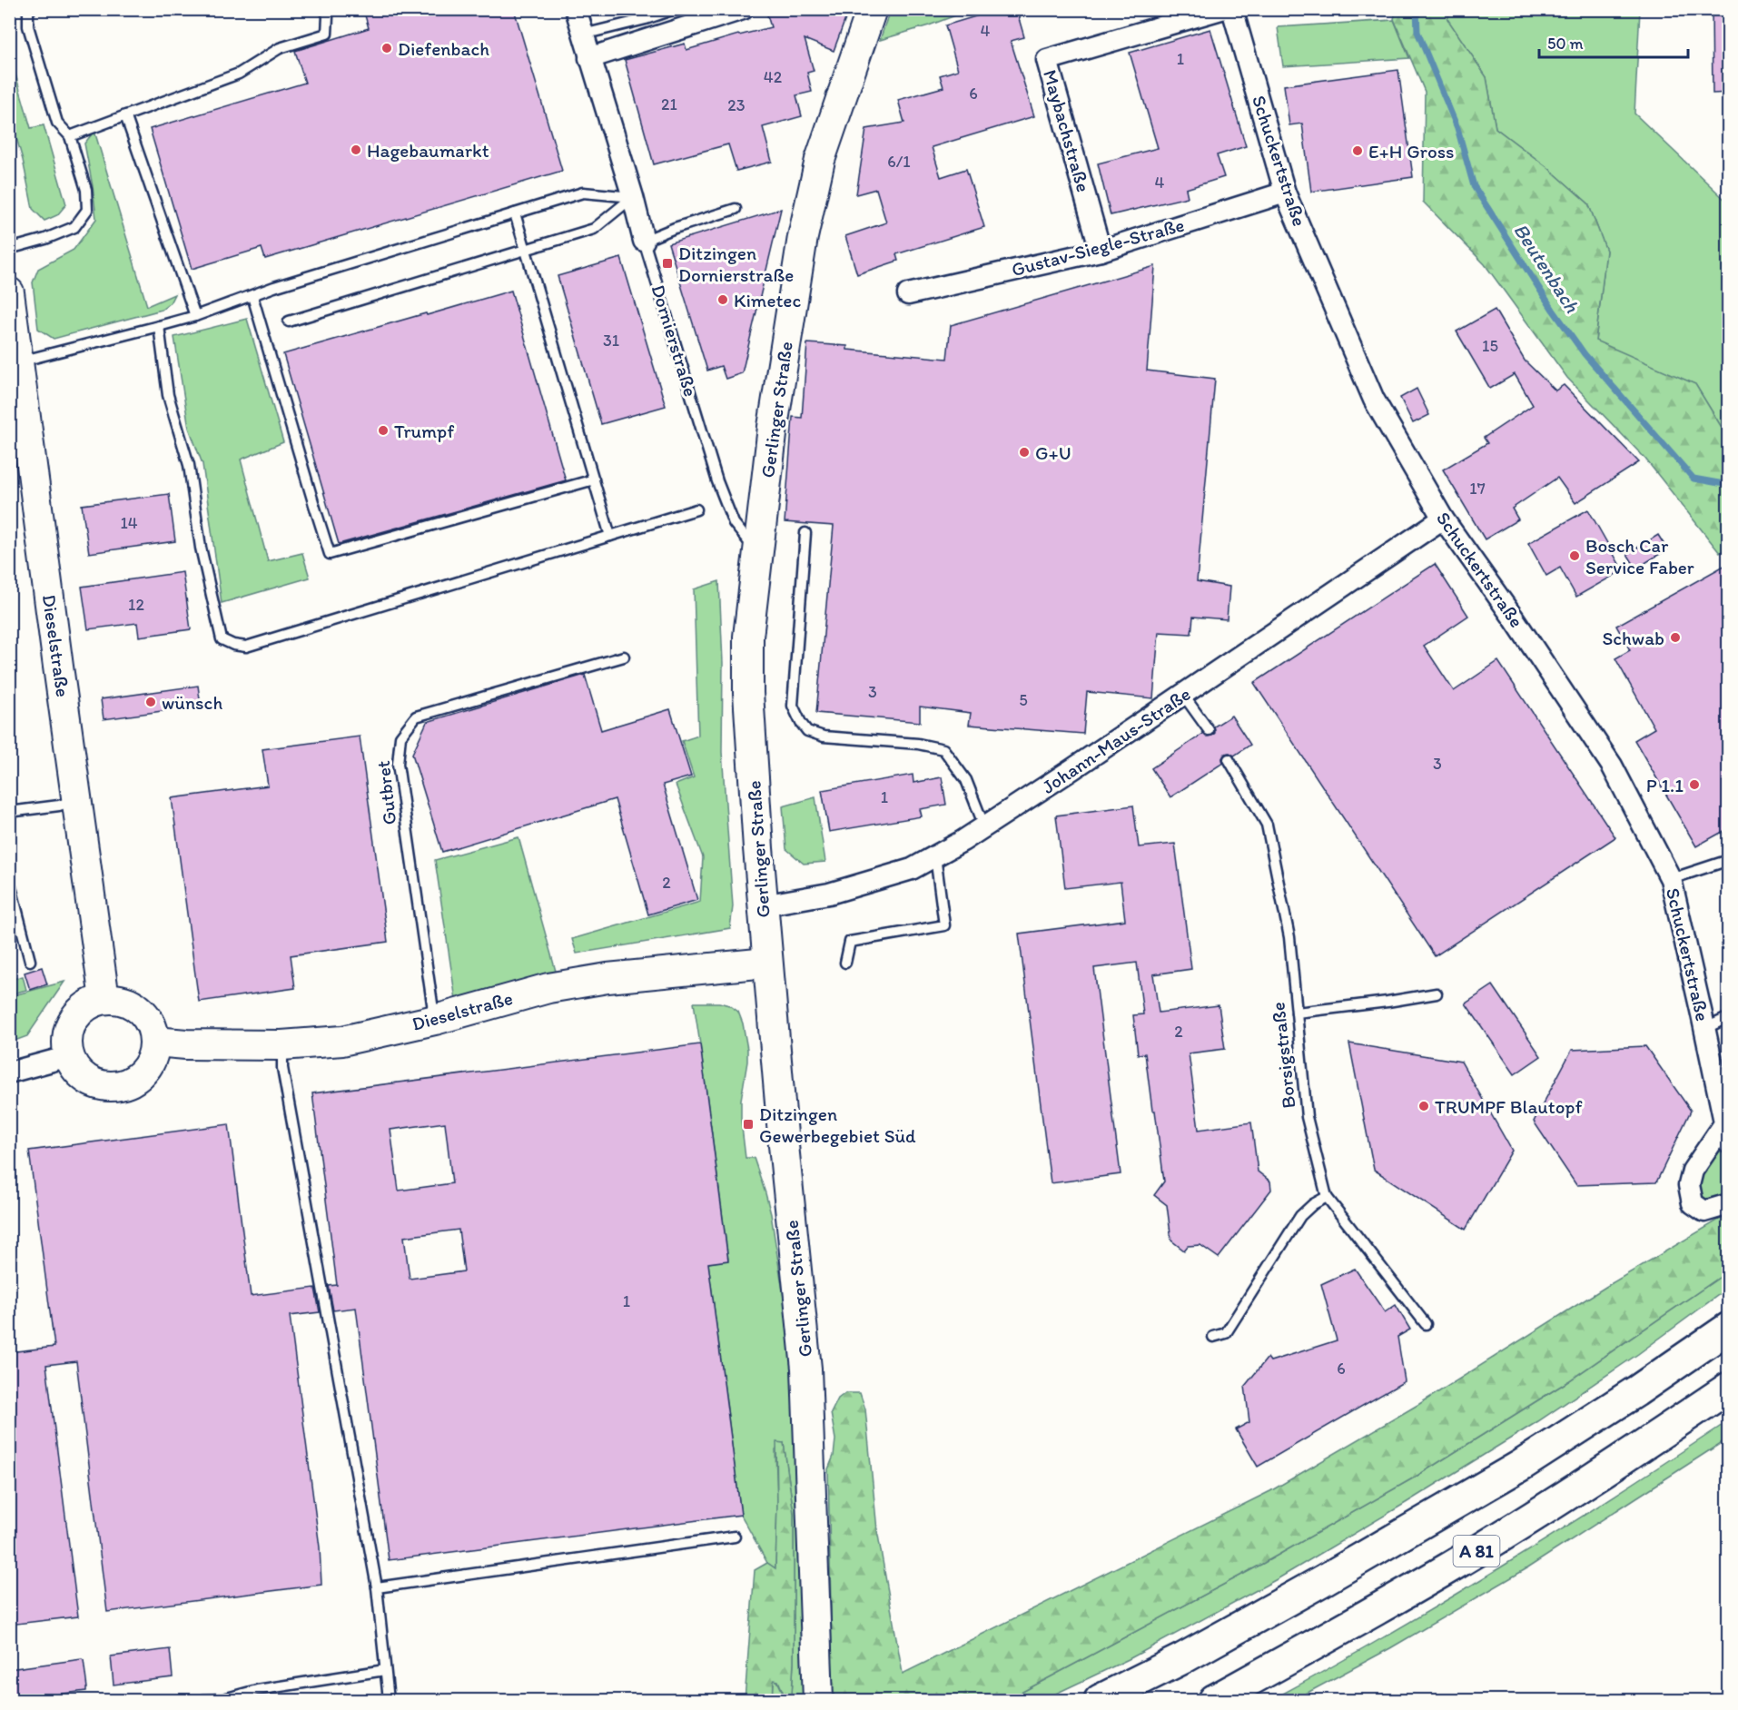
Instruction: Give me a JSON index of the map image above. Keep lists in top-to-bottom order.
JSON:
{
  "streets": {
    "highway": ["A 81"],
    "main road": ["Gerlinger Straße", "Dieselstraße"],
    "street": [
      "Maybachstraße",
      "Schuckertstraße",
      "Gustav-Siegle-Straße",
      "Dornierstraße",
      "Johann-Maus-Straße"
    ],
    "lane": ["Gutbret", "Borsigstraße"]
  },
  "crossings": [
    ["Maybachstraße", "Gustav-Siegle-Straße"],
    ["Schuckertstraße", "Gustav-Siegle-Straße"],
    ["Schuckertstraße", "Johann-Maus-Straße"],
    ["Dornierstraße", "Gerlinger Straße"],
    ["Gerlinger Straße", "Dieselstraße"],
    ["Gerlinger Straße", "Johann-Maus-Straße"],
    ["Dieselstraße", "Gutbret"]
  ],
  "water": ["Beutenbach"],
  "places": {
    "other": [
      "Diefenbach",
      "Hagebaumarkt",
      "E+H Gross",
      "Kimetec",
      "Trumpf",
      "G+U",
      "Bosch Car Service Faber",
      "Schwab",
      "wünsch",
      "P 1.1",
      "TRUMPF Blautopf"
    ],
    "transit": ["Ditzingen Dornierstraße", "Ditzingen Gewerbegebiet Süd"]
  },
  "house_numbers": [
    "4",
    "1",
    "42",
    "6",
    "21",
    "23",
    "6/1",
    "4",
    "31",
    "15",
    "17",
    "14",
    "12",
    "3",
    "5",
    "3",
    "1",
    "2",
    "2",
    "1",
    "6"
  ],
  "scale_bar": "50 m"
}
